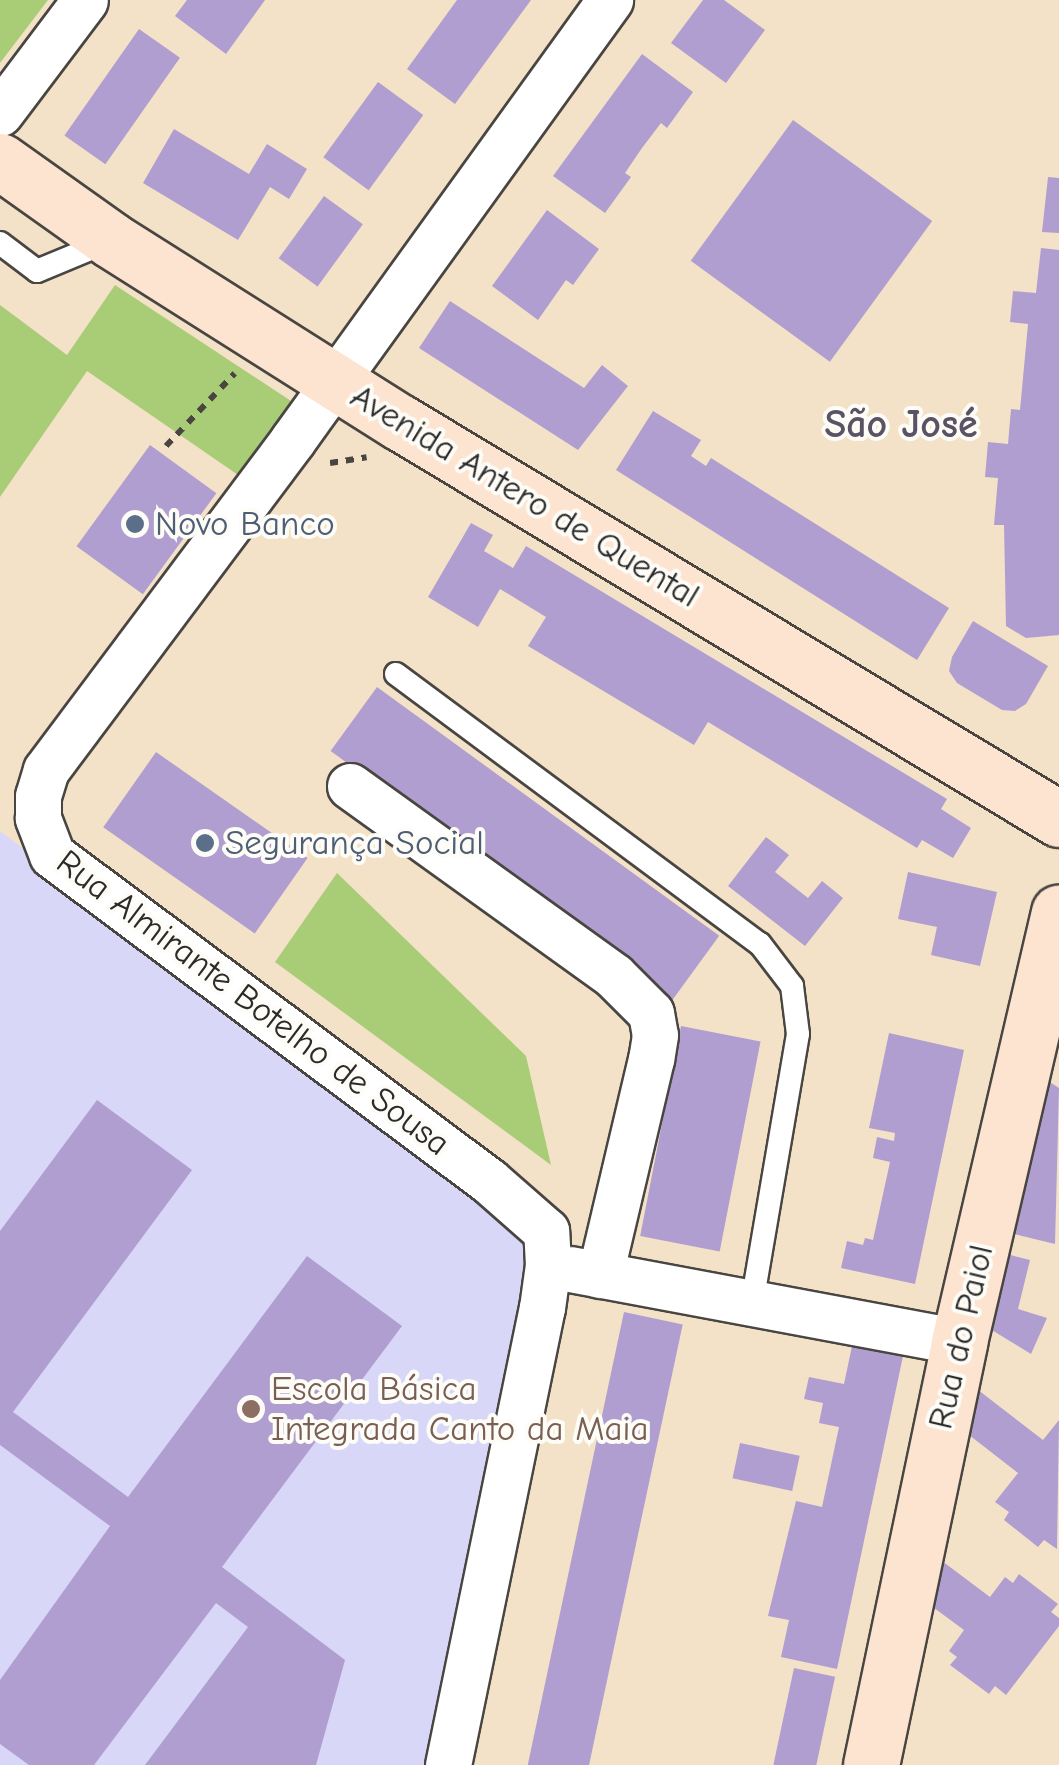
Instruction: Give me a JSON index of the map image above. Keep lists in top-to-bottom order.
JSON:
{
  "streets": {
    "main road": ["Avenida Antero de Quental", "Rua do Paiol"],
    "street": ["Rua Almirante Botelho de Sousa"]
  },
  "crossings": [
    ["Avenida Antero de Quental", "Rua Almirante Botelho de Sousa"]
  ],
  "districts": ["São José"],
  "places": ["Novo Banco", "Segurança Social", "Escola Básica Integrada Canto da Maia"]
}
